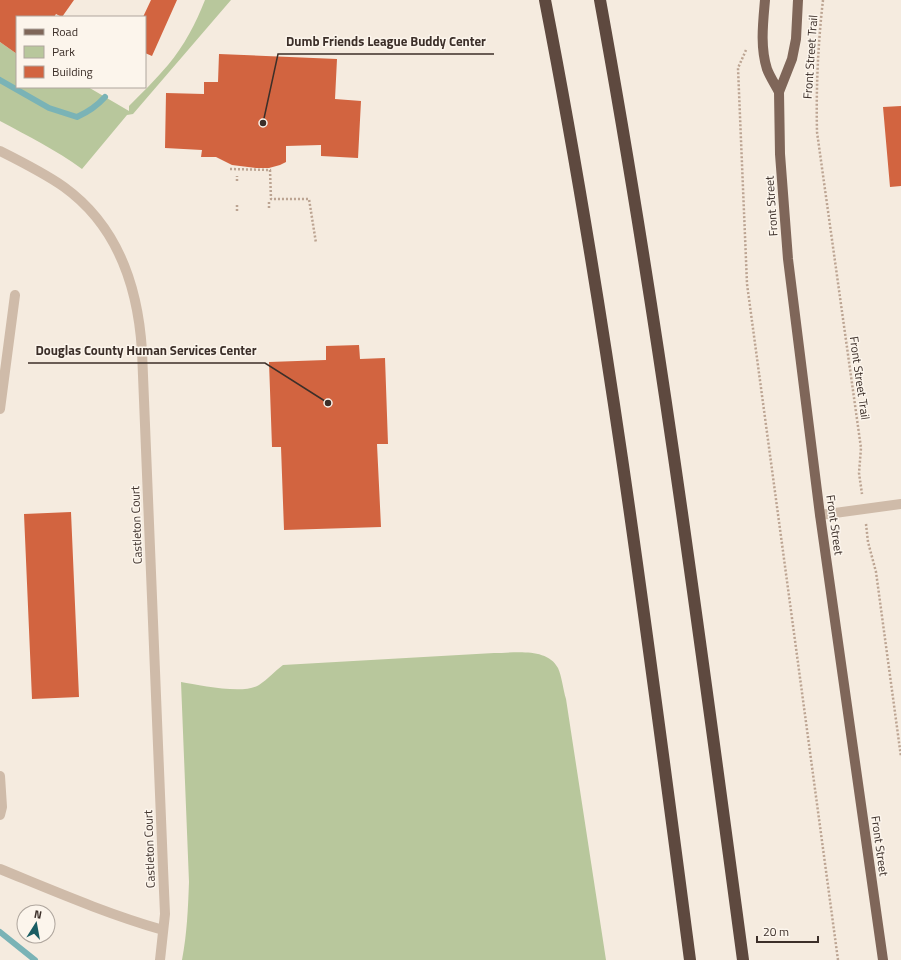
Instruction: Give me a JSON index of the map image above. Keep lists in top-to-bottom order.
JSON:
{
  "streets": {
    "main road": ["Front Street"],
    "street": ["Castleton Court"],
    "path": ["Front Street Trail"]
  },
  "places": ["Dumb Friends League Buddy Center", "Douglas County Human Services Center"],
  "legend": ["Road", "Park", "Building"],
  "scale_bar": "20 m",
  "north": "top"
}
